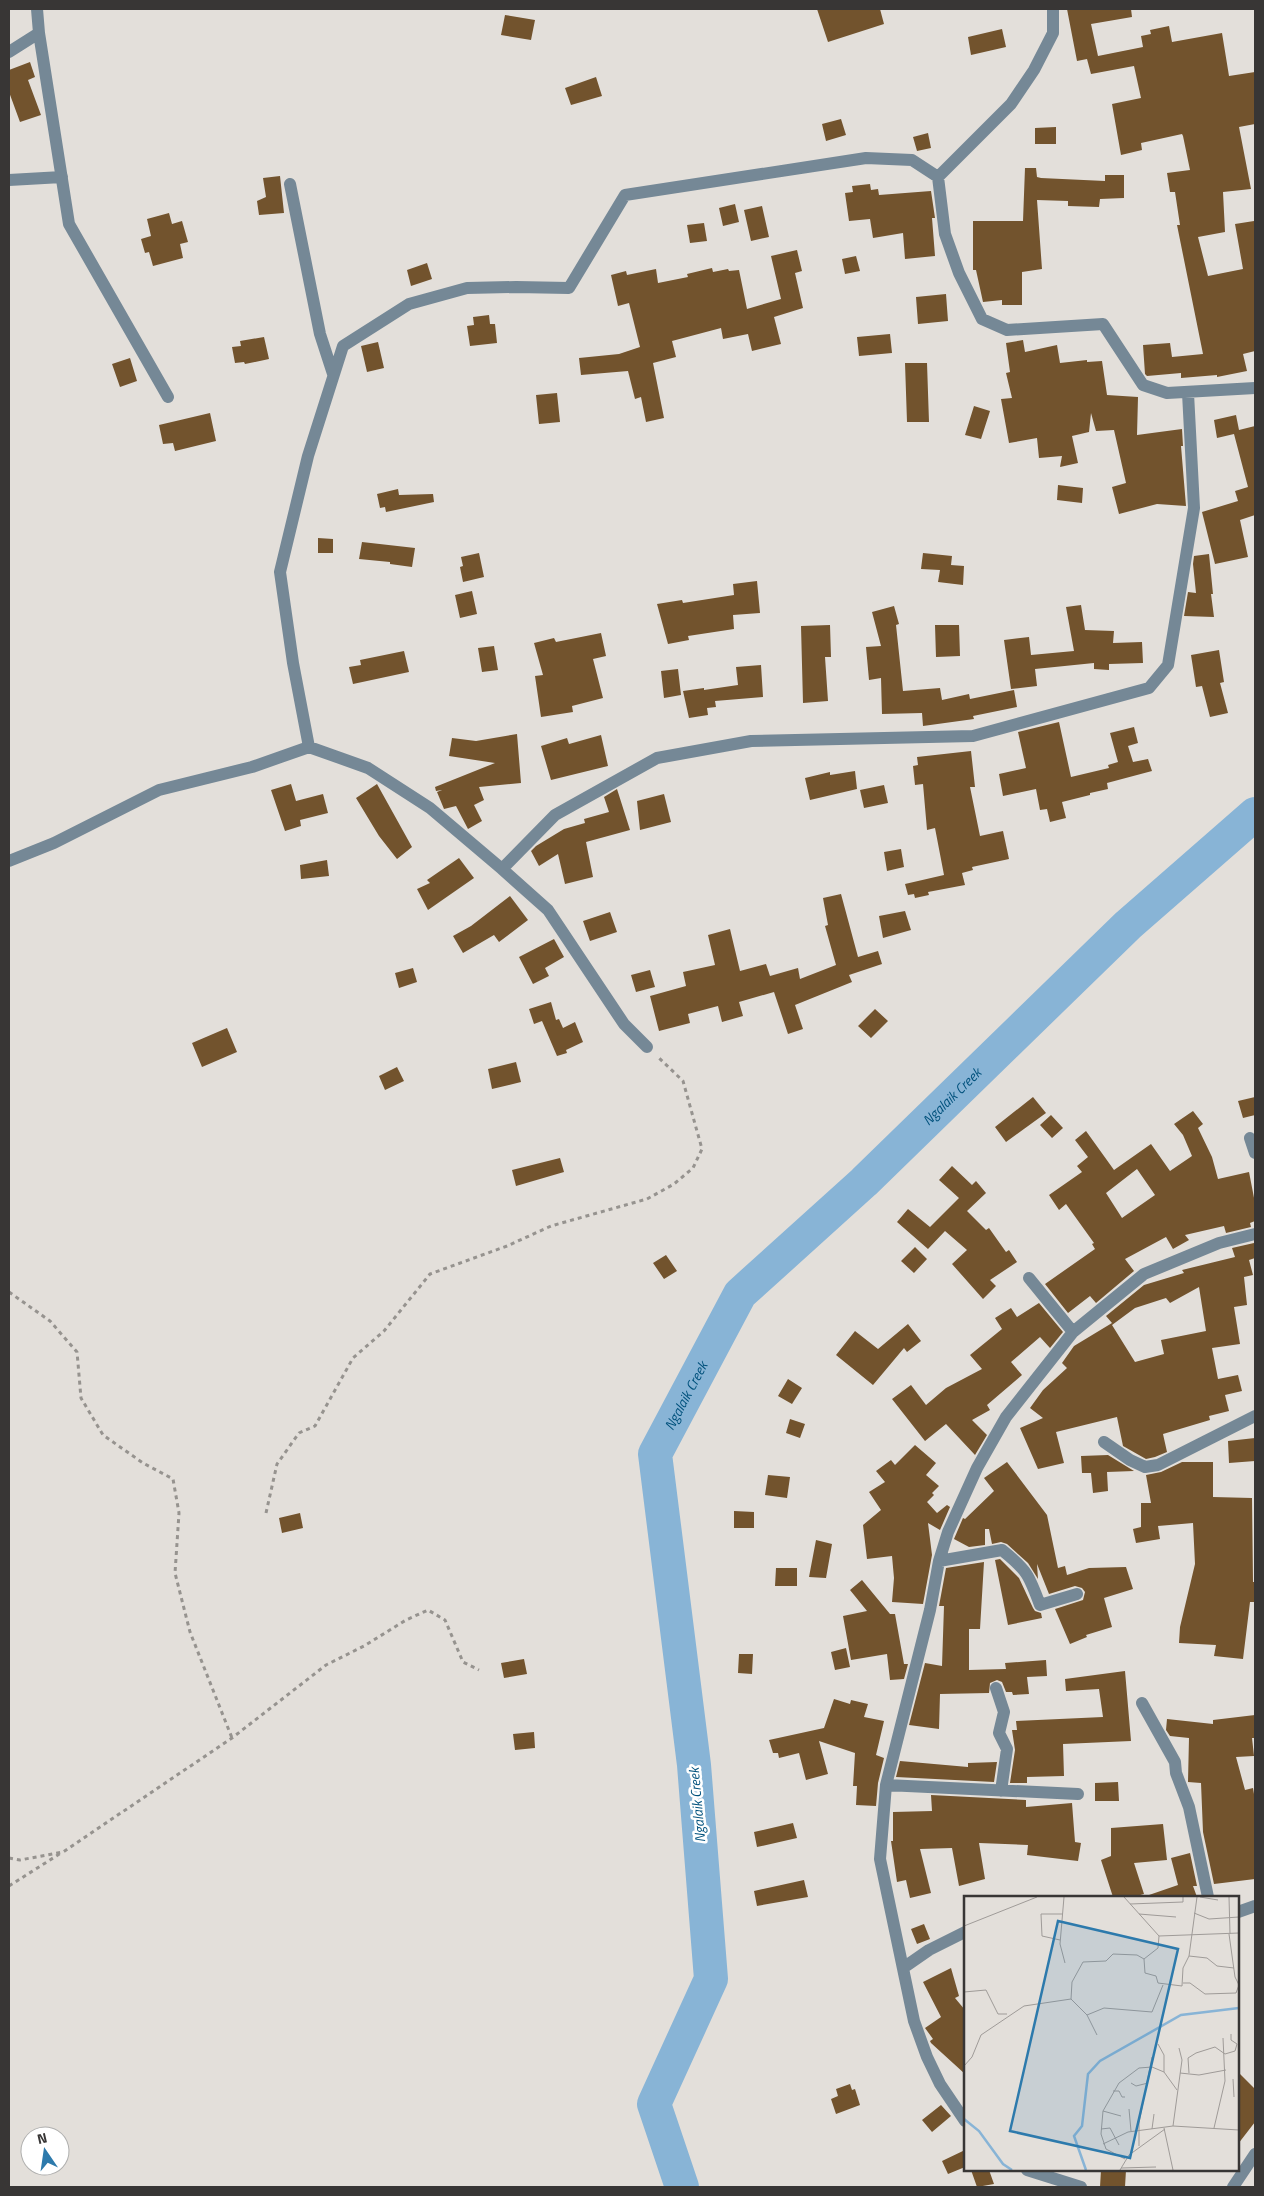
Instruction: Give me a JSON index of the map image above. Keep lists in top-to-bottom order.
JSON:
{
  "water": ["Ngalaik Creek"],
  "north": "top"
}
